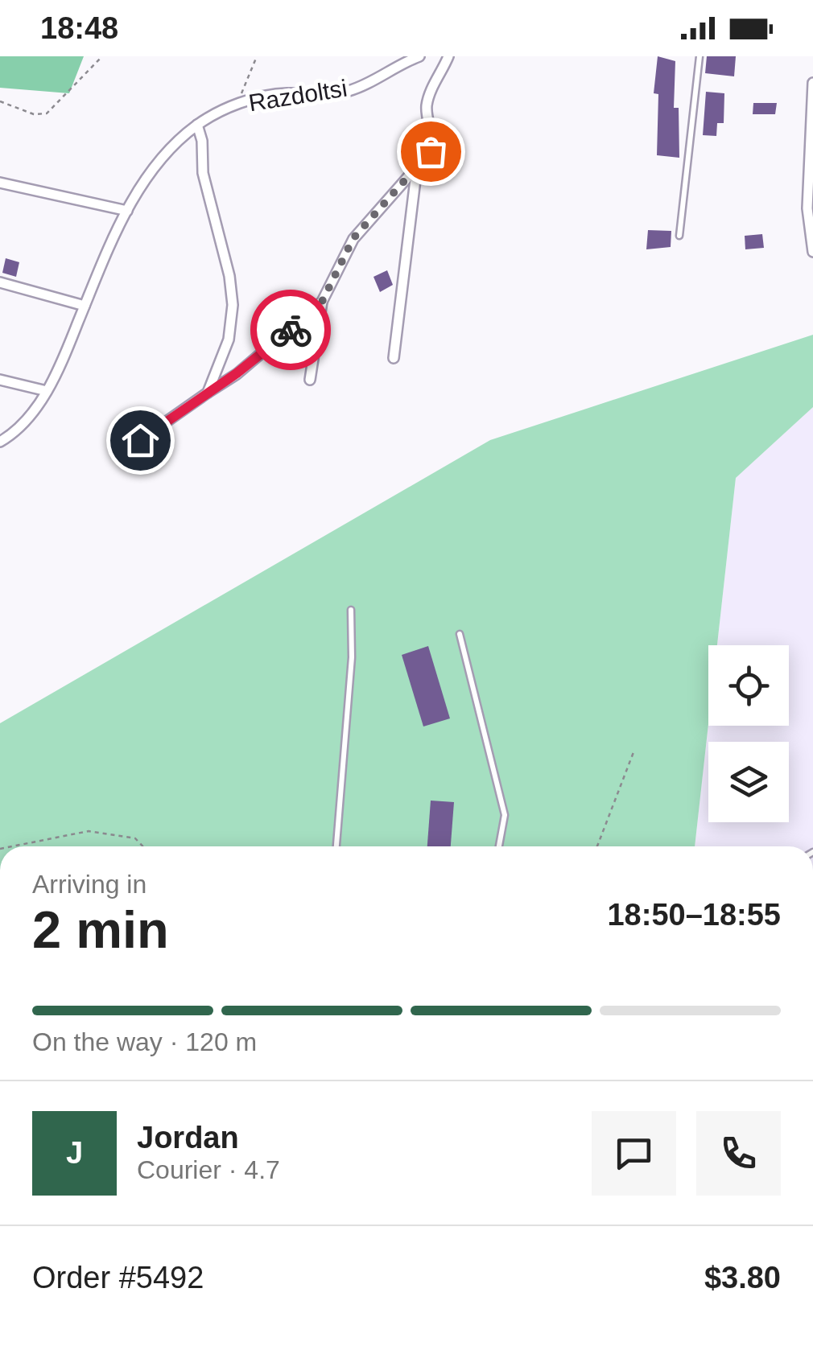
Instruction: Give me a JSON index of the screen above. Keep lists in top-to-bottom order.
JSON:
{
  "streets": {
    "street": ["Razdoltsi"]
  },
  "page": {
    "status": "18:48",
    "heading": ["2 min", "Arriving in", "18:50–18:55"],
    "panel": [
      "Jordan",
      "Courier · 4.7",
      "Order #5492",
      "$3.80"
    ],
    "bar": "On the way · 120 m",
    "round": "J"
  }
}
